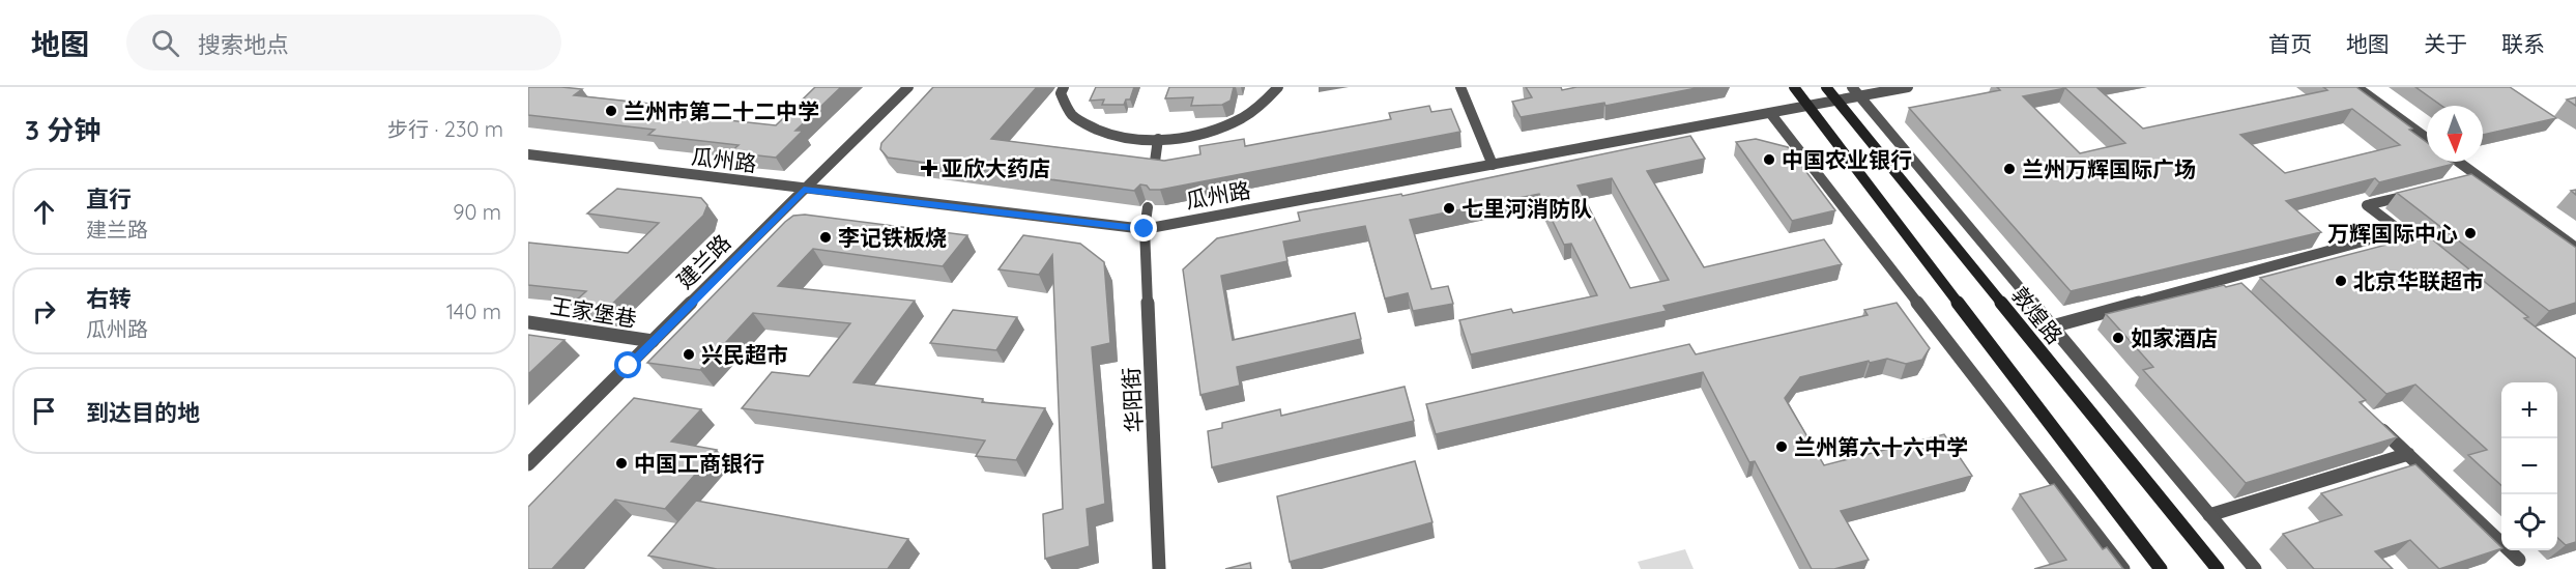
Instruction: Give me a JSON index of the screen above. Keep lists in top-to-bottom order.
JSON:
{
  "streets": {
    "main road": ["敦煌路"],
    "street": [
      "瓜州路",
      "建兰路",
      "王家堡巷",
      "华阳街"
    ]
  },
  "crossings": [
    ["瓜州路", "建兰路"],
    ["瓜州路", "敦煌路"],
    ["瓜州路", "华阳街"],
    ["建兰路", "王家堡巷"]
  ],
  "places": {
    "other": [
      "兰州市第二十二中学",
      "中国农业银行",
      "兰州万辉国际广场",
      "七里河消防队",
      "万辉国际中心",
      "李记铁板烧",
      "北京华联超市",
      "如家酒店",
      "兴民超市",
      "兰州第六十六中学",
      "中国工商银行"
    ],
    "health": ["亚欣大药店"]
  },
  "north": "bottom",
  "page": {
    "header": "地图",
    "search": "搜索地点",
    "nav": [
      "首页",
      "地图",
      "关于",
      "联系"
    ],
    "heading": ["3 分钟", "步行 · 230 m"],
    "list": [
      ["直行", "建兰路", "90 m"],
      ["右转", "瓜州路", "140 m"],
      "到达目的地"
    ],
    "map_buttons": ["+", "−"]
  }
}
